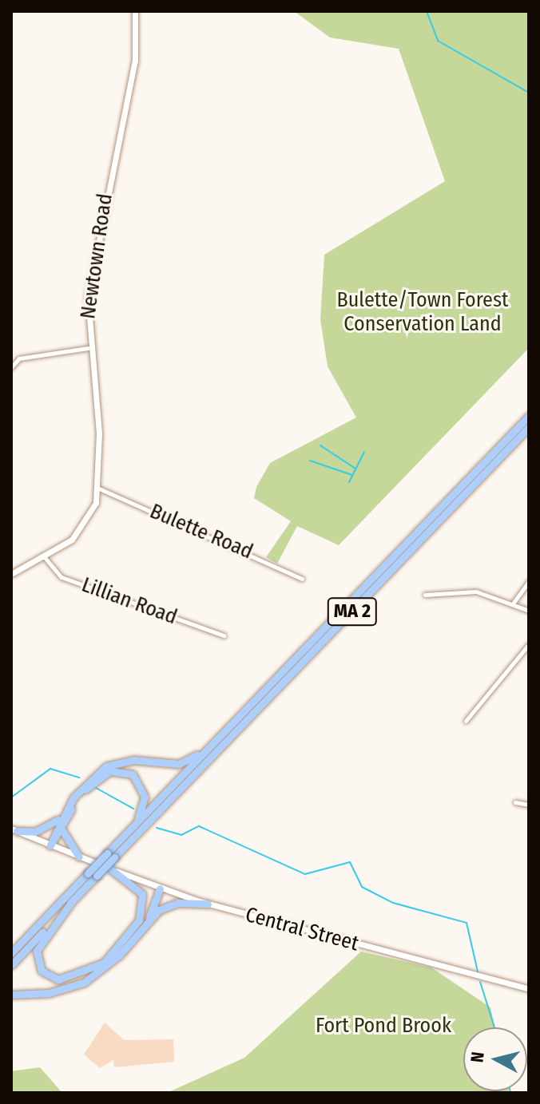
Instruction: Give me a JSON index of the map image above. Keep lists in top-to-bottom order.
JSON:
{
  "streets": {
    "highway": ["MA 2"],
    "street": [
      "Newtown Road",
      "Bulette Road",
      "Lillian Road",
      "Central Street"
    ]
  },
  "crossings": [
    ["Newtown Road", "Bulette Road"],
    ["Newtown Road", "Lillian Road"]
  ],
  "parks": ["Bulette/Town Forest Conservation Land", "Fort Pond Brook"],
  "north": "left"
}
